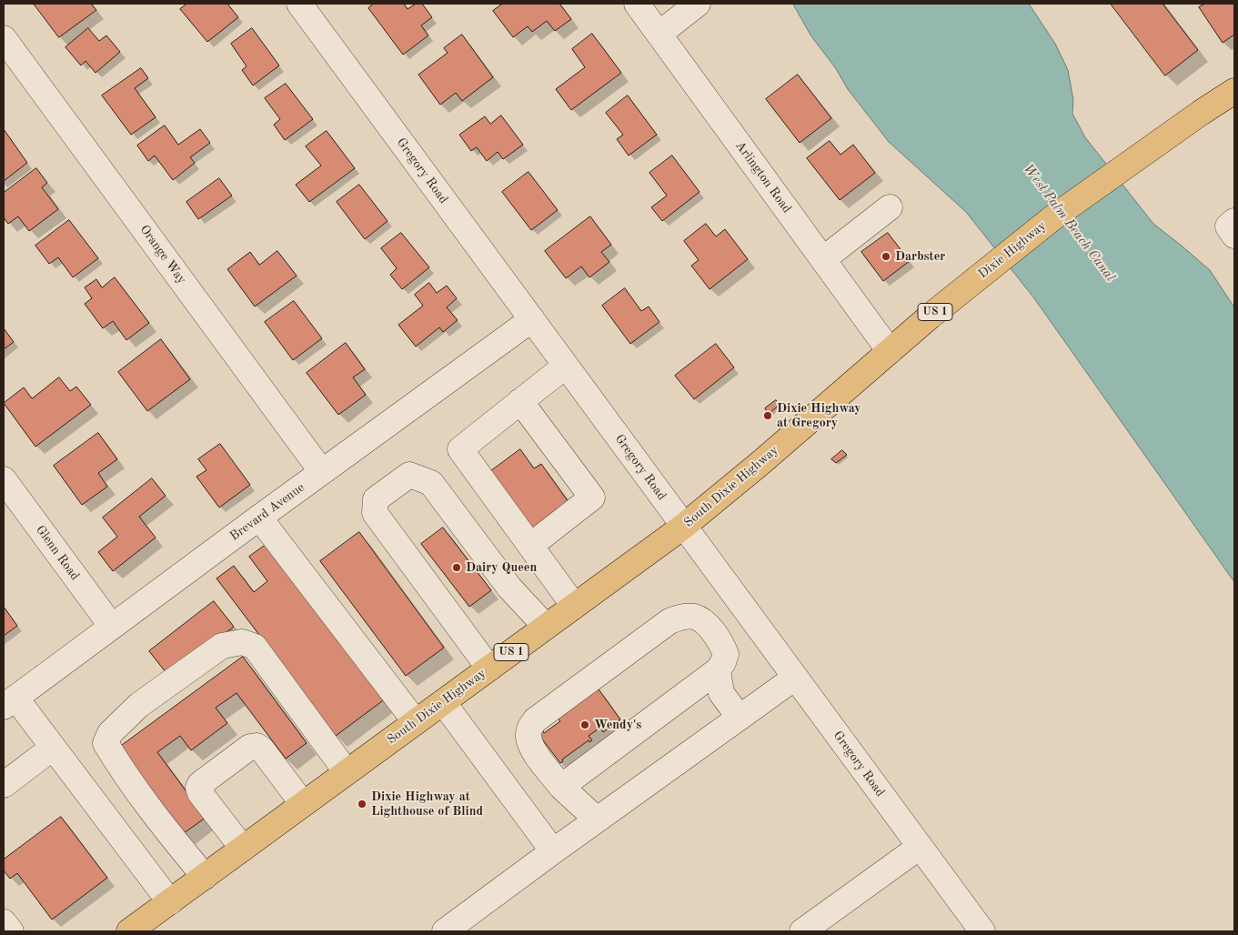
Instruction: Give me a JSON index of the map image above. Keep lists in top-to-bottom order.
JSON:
{
  "streets": {
    "main road": ["Dixie Highway", "US 1", "South Dixie Highway"],
    "street": [
      "Gregory Road",
      "Arlington Road",
      "Orange Way",
      "Brevard Avenue",
      "Glenn Road"
    ]
  },
  "crossings": [
    ["Gregory Road", "South Dixie Highway"],
    ["Gregory Road", "Brevard Avenue"],
    ["Arlington Road", "Dixie Highway"],
    ["Dixie Highway", "South Dixie Highway"],
    ["Orange Way", "Brevard Avenue"],
    ["Brevard Avenue", "Glenn Road"]
  ],
  "water": ["West Palm Beach Canal"],
  "places": [
    "Darbster",
    "Dixie Highway at Gregory",
    "Dairy Queen",
    "Wendy's",
    "Dixie Highway at Lighthouse of Blind"
  ]
}
